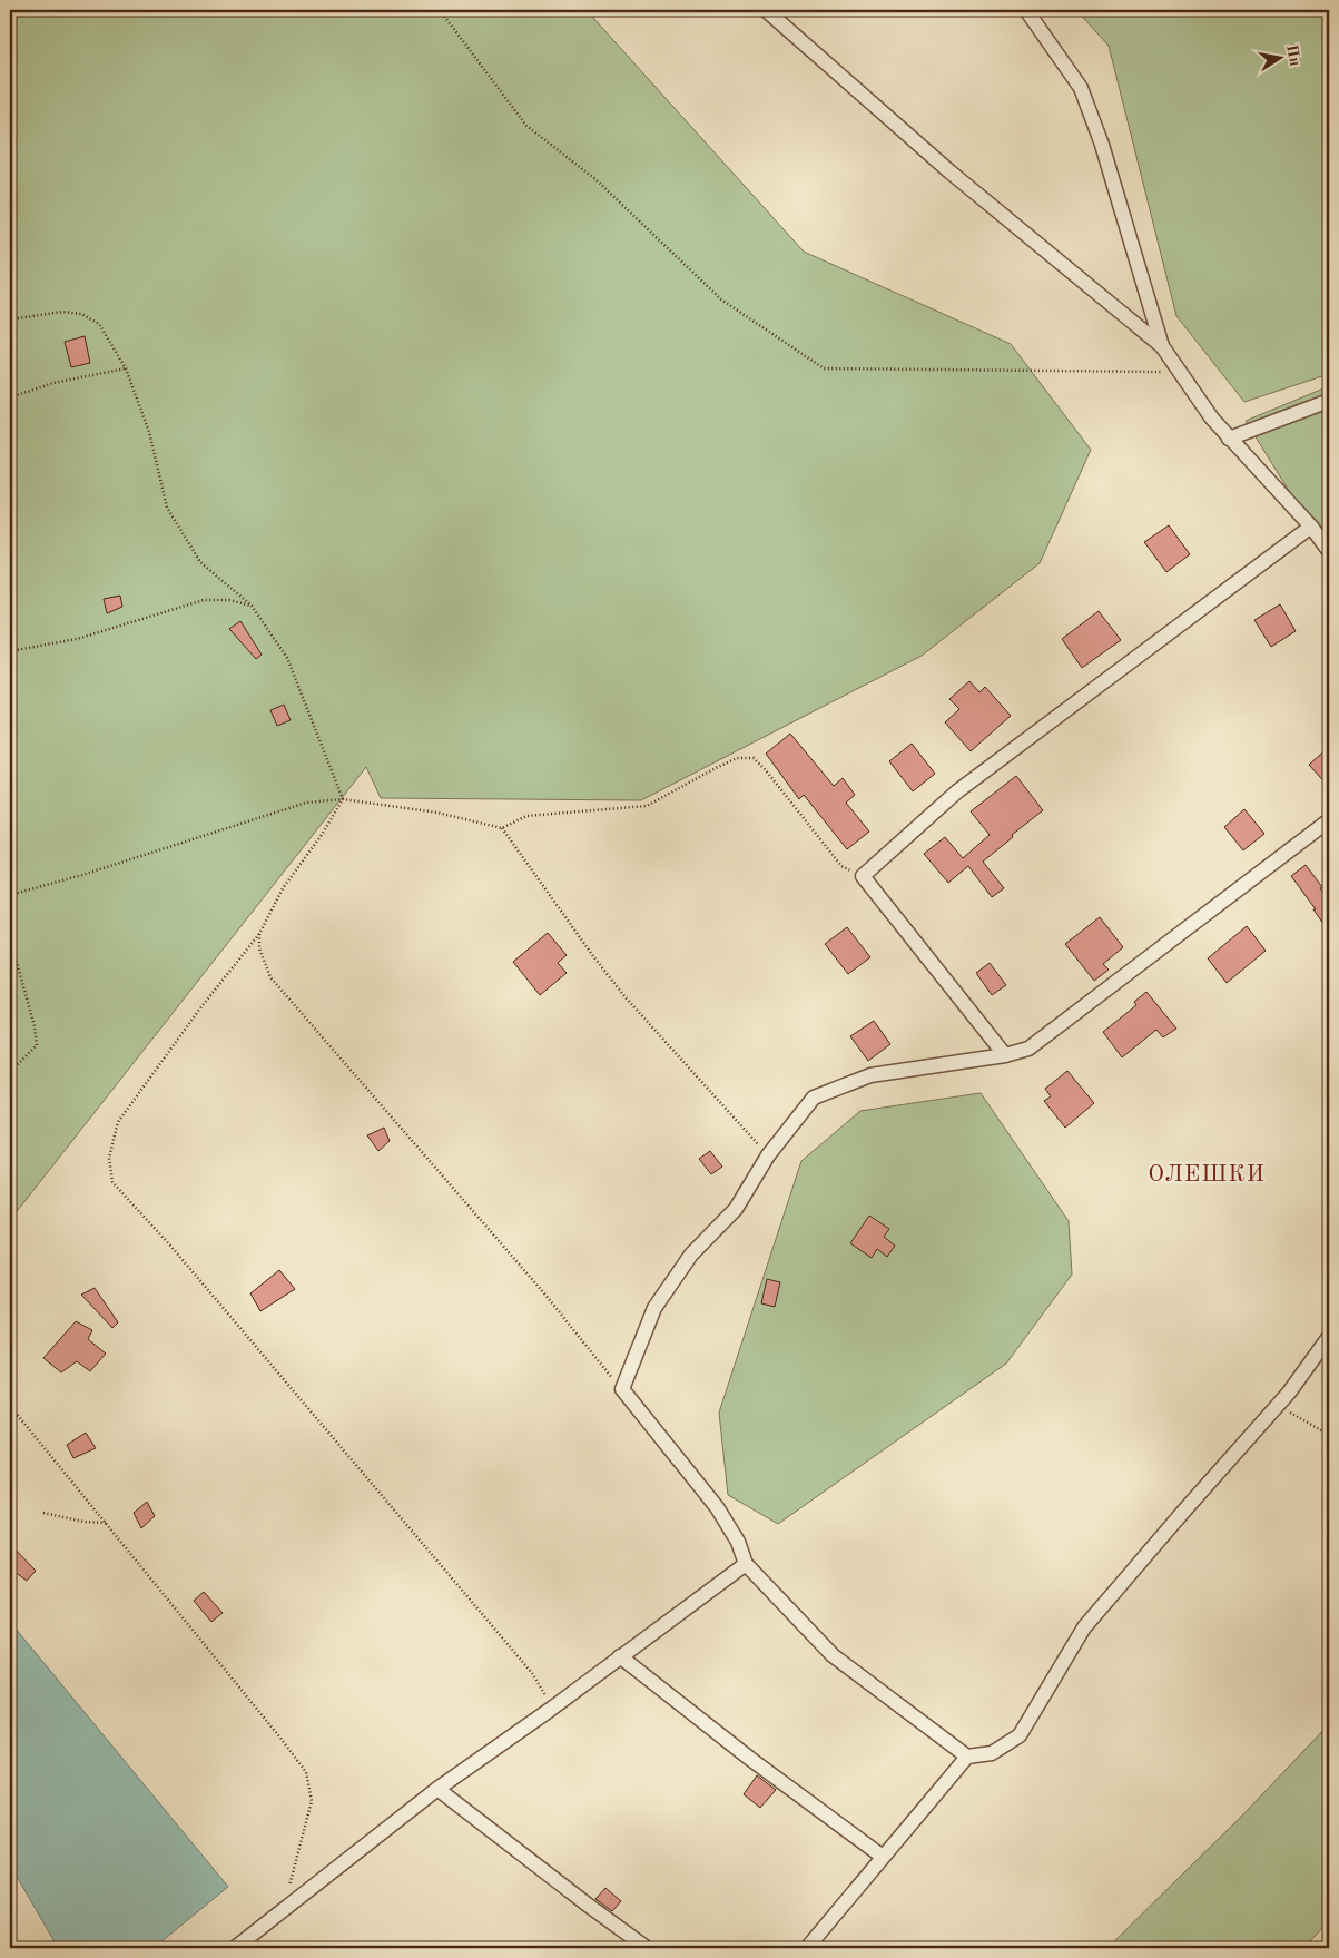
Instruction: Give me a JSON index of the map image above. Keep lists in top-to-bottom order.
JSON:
{
  "districts": ["ОЛЕШКИ"],
  "north": "right"
}
